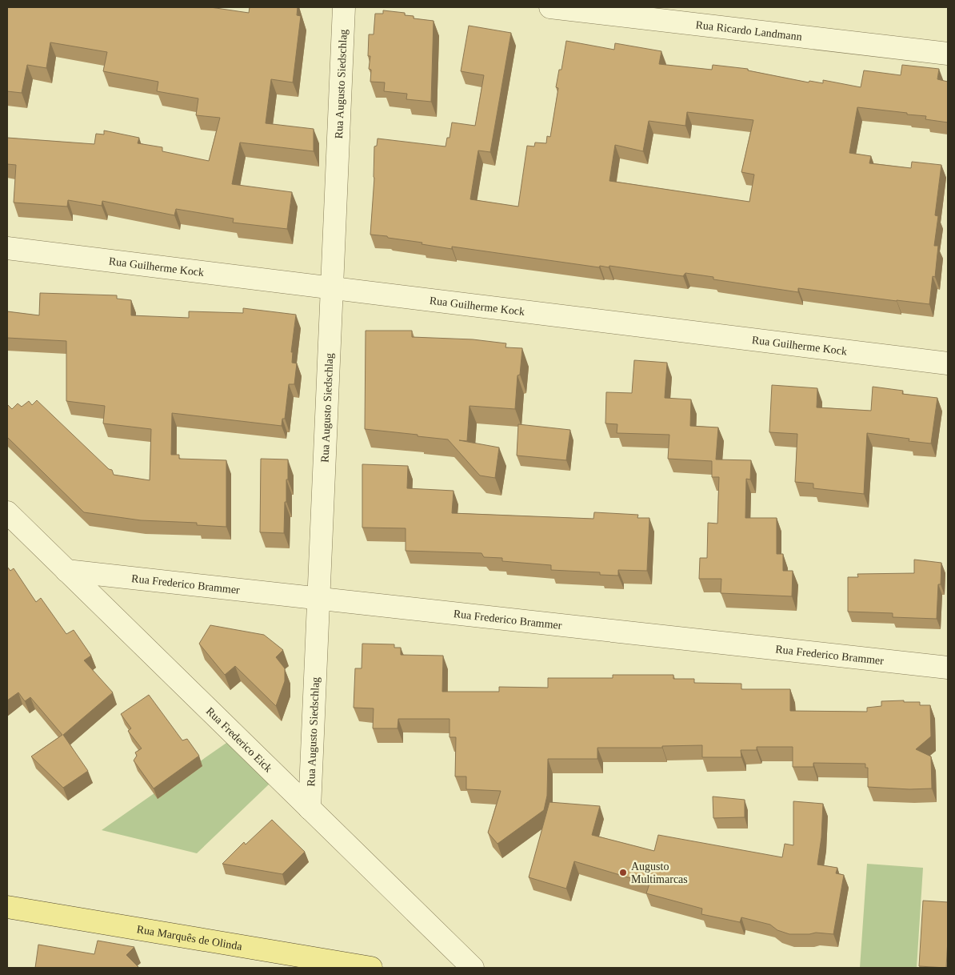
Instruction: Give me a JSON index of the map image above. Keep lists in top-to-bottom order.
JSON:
{
  "streets": {
    "main road": ["Rua Marquês de Olinda"],
    "street": [
      "Rua Ricardo Landmann",
      "Rua Augusto Siedschlag",
      "Rua Guilherme Kock",
      "Rua Frederico Brammer",
      "Rua Frederico Eick"
    ]
  },
  "crossings": [
    ["Rua Augusto Siedschlag", "Rua Guilherme Kock"],
    ["Rua Augusto Siedschlag", "Rua Frederico Brammer"],
    ["Rua Augusto Siedschlag", "Rua Frederico Eick"],
    ["Rua Frederico Brammer", "Rua Frederico Eick"]
  ],
  "places": ["Augusto Multimarcas"]
}
